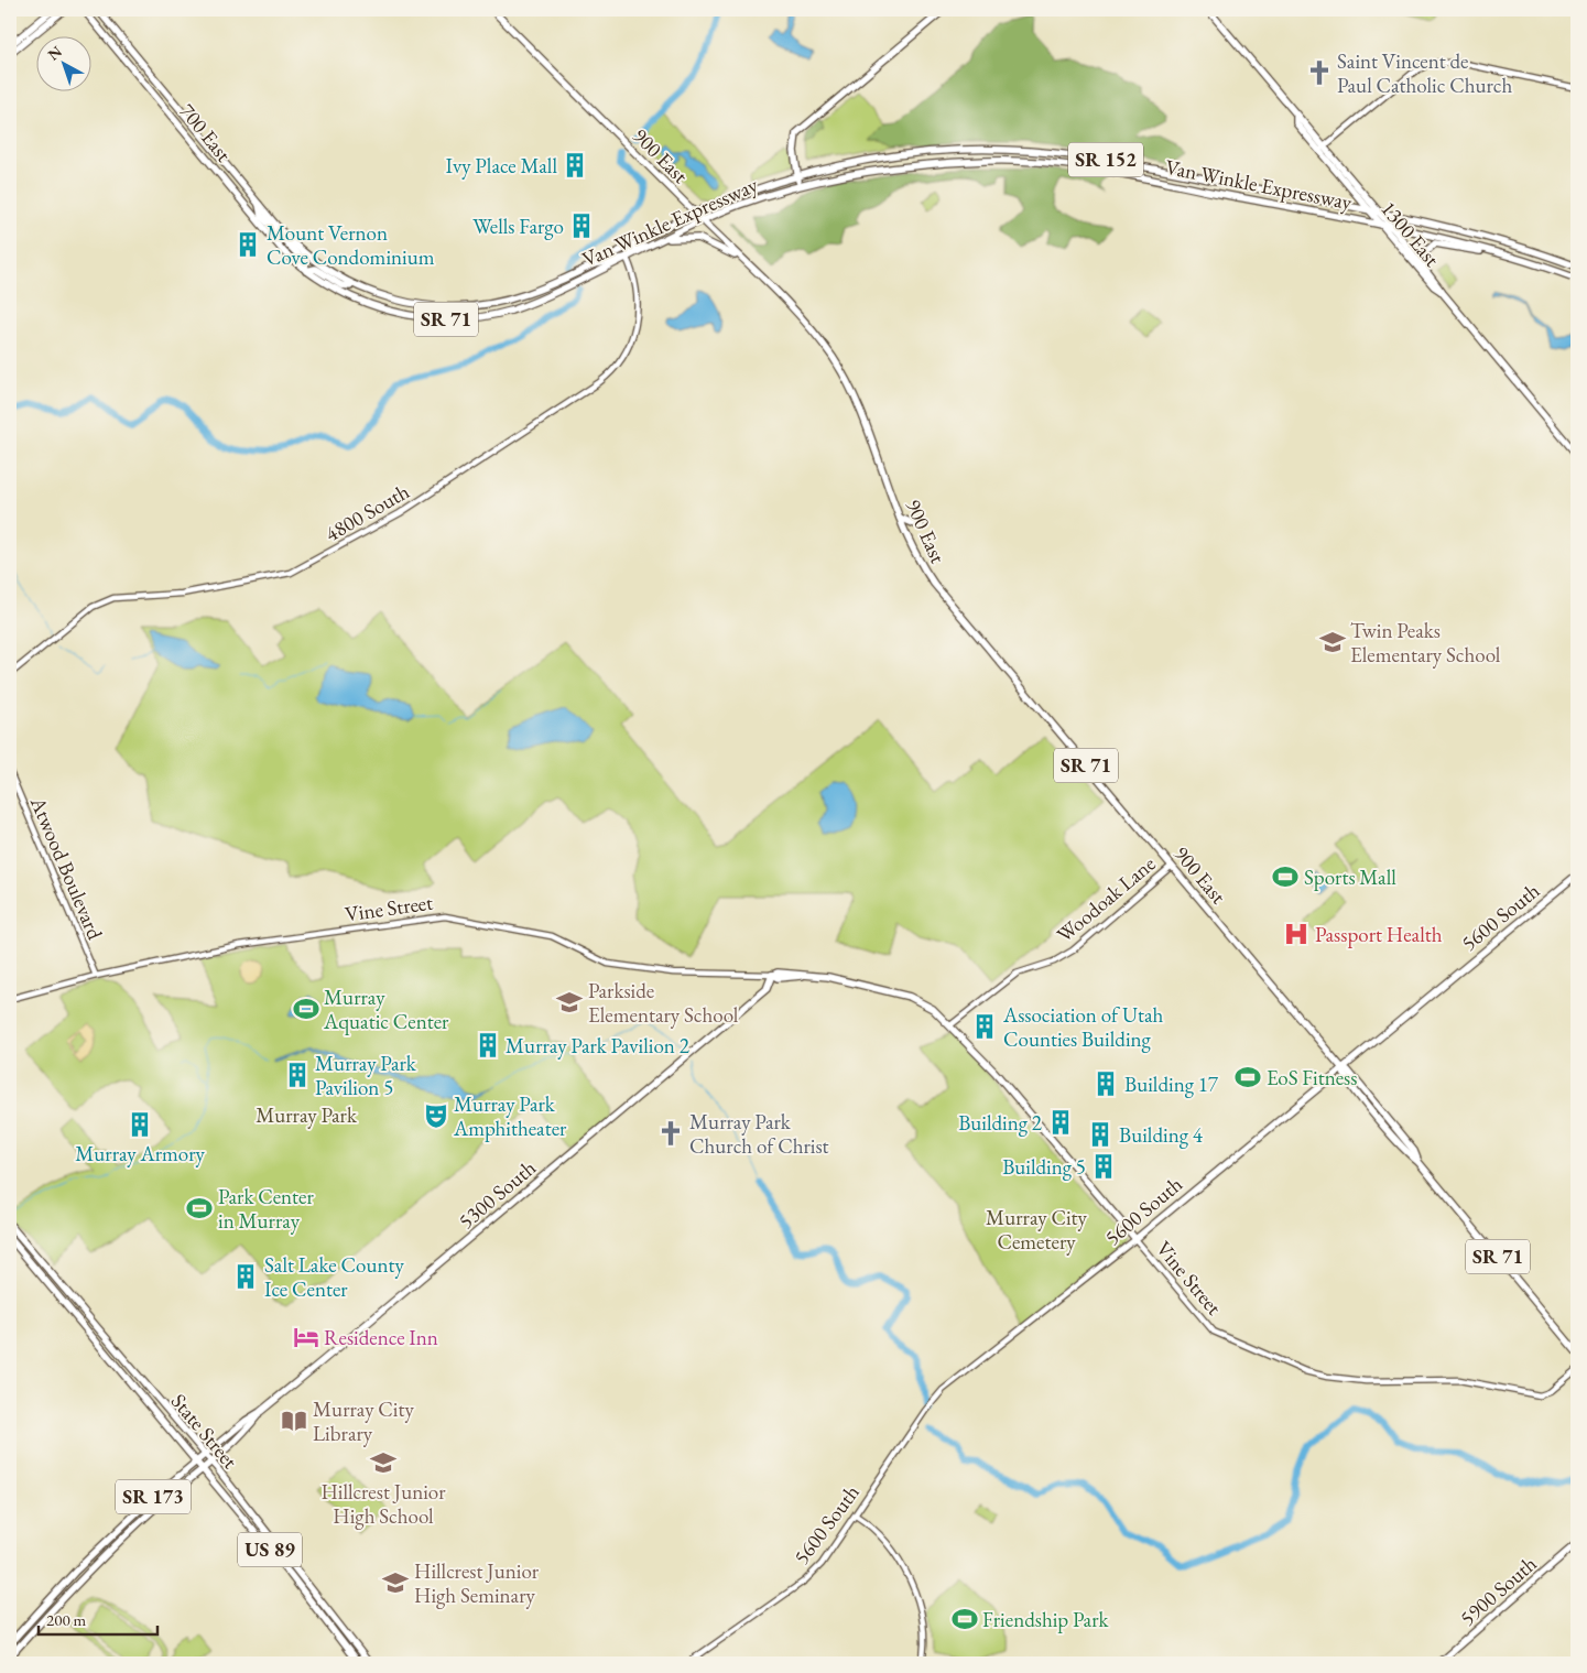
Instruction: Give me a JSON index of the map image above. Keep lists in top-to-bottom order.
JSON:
{
  "streets": {
    "main road": [
      "700 East",
      "900 East",
      "SR 152",
      "Van Winkle Expressway",
      "1300 East",
      "SR 71",
      "Vine Street",
      "5600 South",
      "5300 South",
      "State Street",
      "SR 173",
      "US 89",
      "5900 South"
    ],
    "street": ["4800 South", "Atwood Boulevard", "Woodoak Lane"]
  },
  "crossings": [
    ["700 East", "Van Winkle Expressway"],
    ["900 East", "Van Winkle Expressway"],
    ["900 East", "SR 71"],
    ["900 East", "Woodoak Lane"],
    ["900 East", "5600 South"],
    ["Van Winkle Expressway", "1300 East"],
    ["Van Winkle Expressway", "SR 71"],
    ["Van Winkle Expressway", "4800 South"],
    ["Atwood Boulevard", "Vine Street"],
    ["Woodoak Lane", "Vine Street"],
    ["Vine Street", "5600 South"],
    ["Vine Street", "5300 South"],
    ["5300 South", "State Street"]
  ],
  "parks": ["Murray Park", "Murray City Cemetery"],
  "places": {
    "church": ["Saint Vincent de Paul Catholic Church", "Murray Park Church of Christ"],
    "building": [
      "Ivy Place Mall",
      "Wells Fargo",
      "Mount Vernon Cove Condominium",
      "Association of Utah Counties Building",
      "Murray Park Pavilion 2",
      "Murray Park Pavilion 5",
      "Building 17",
      "Building 2",
      "Murray Armory",
      "Building 4",
      "Building 5",
      "Salt Lake County Ice Center"
    ],
    "school or university": [
      "Twin Peaks Elementary School",
      "Parkside Elementary School",
      "Hillcrest Junior High School",
      "Hillcrest Junior High Seminary"
    ],
    "sports": [
      "Sports Mall",
      "Murray Aquatic Center",
      "EoS Fitness",
      "Park Center in Murray",
      "Friendship Park"
    ],
    "hospital": ["Passport Health"],
    "theatre": ["Murray Park Amphitheater"],
    "hotel": ["Residence Inn"],
    "library": ["Murray City Library"]
  },
  "scale_bar": "200 m",
  "north": "top left"
}
